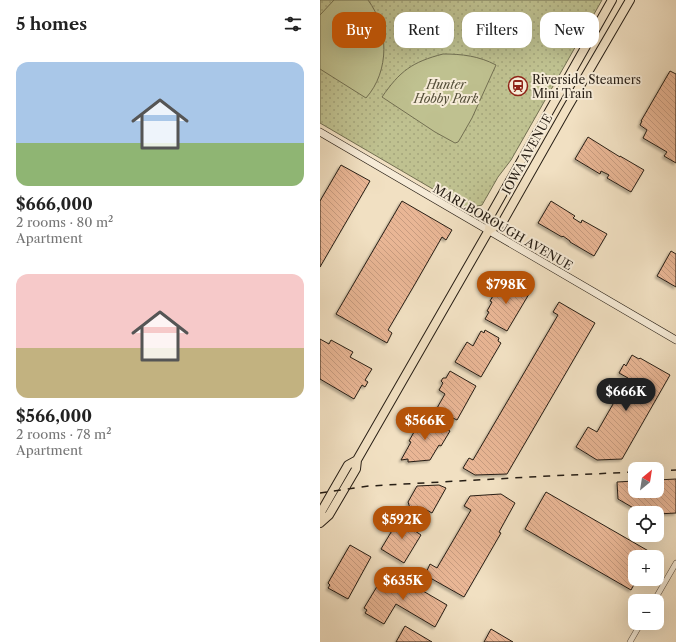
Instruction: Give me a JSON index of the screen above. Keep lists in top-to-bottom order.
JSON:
{
  "streets": {
    "main road": ["IOWA AVENUE"],
    "street": ["MARLBOROUGH AVENUE"]
  },
  "crossings": [
    ["IOWA AVENUE", "MARLBOROUGH AVENUE"]
  ],
  "parks": ["Hunter Hobby Park"],
  "places": {
    "station": ["Riverside Steamers Mini Train"]
  },
  "north": "top right",
  "page": {
    "heading": "5 homes",
    "chip": [
      "Buy",
      "Rent",
      "Filters",
      "New"
    ],
    "list": [
      {
        "name": "$666,000",
        "note": "2 rooms · 80 m² · Apartment"
      },
      {
        "name": "$566,000",
        "note": "2 rooms · 78 m² · Apartment"
      }
    ],
    "price": [
      "$798K",
      "$666K",
      "$566K",
      "$592K",
      "$635K"
    ],
    "map_buttons": ["+", "−"]
  }
}
